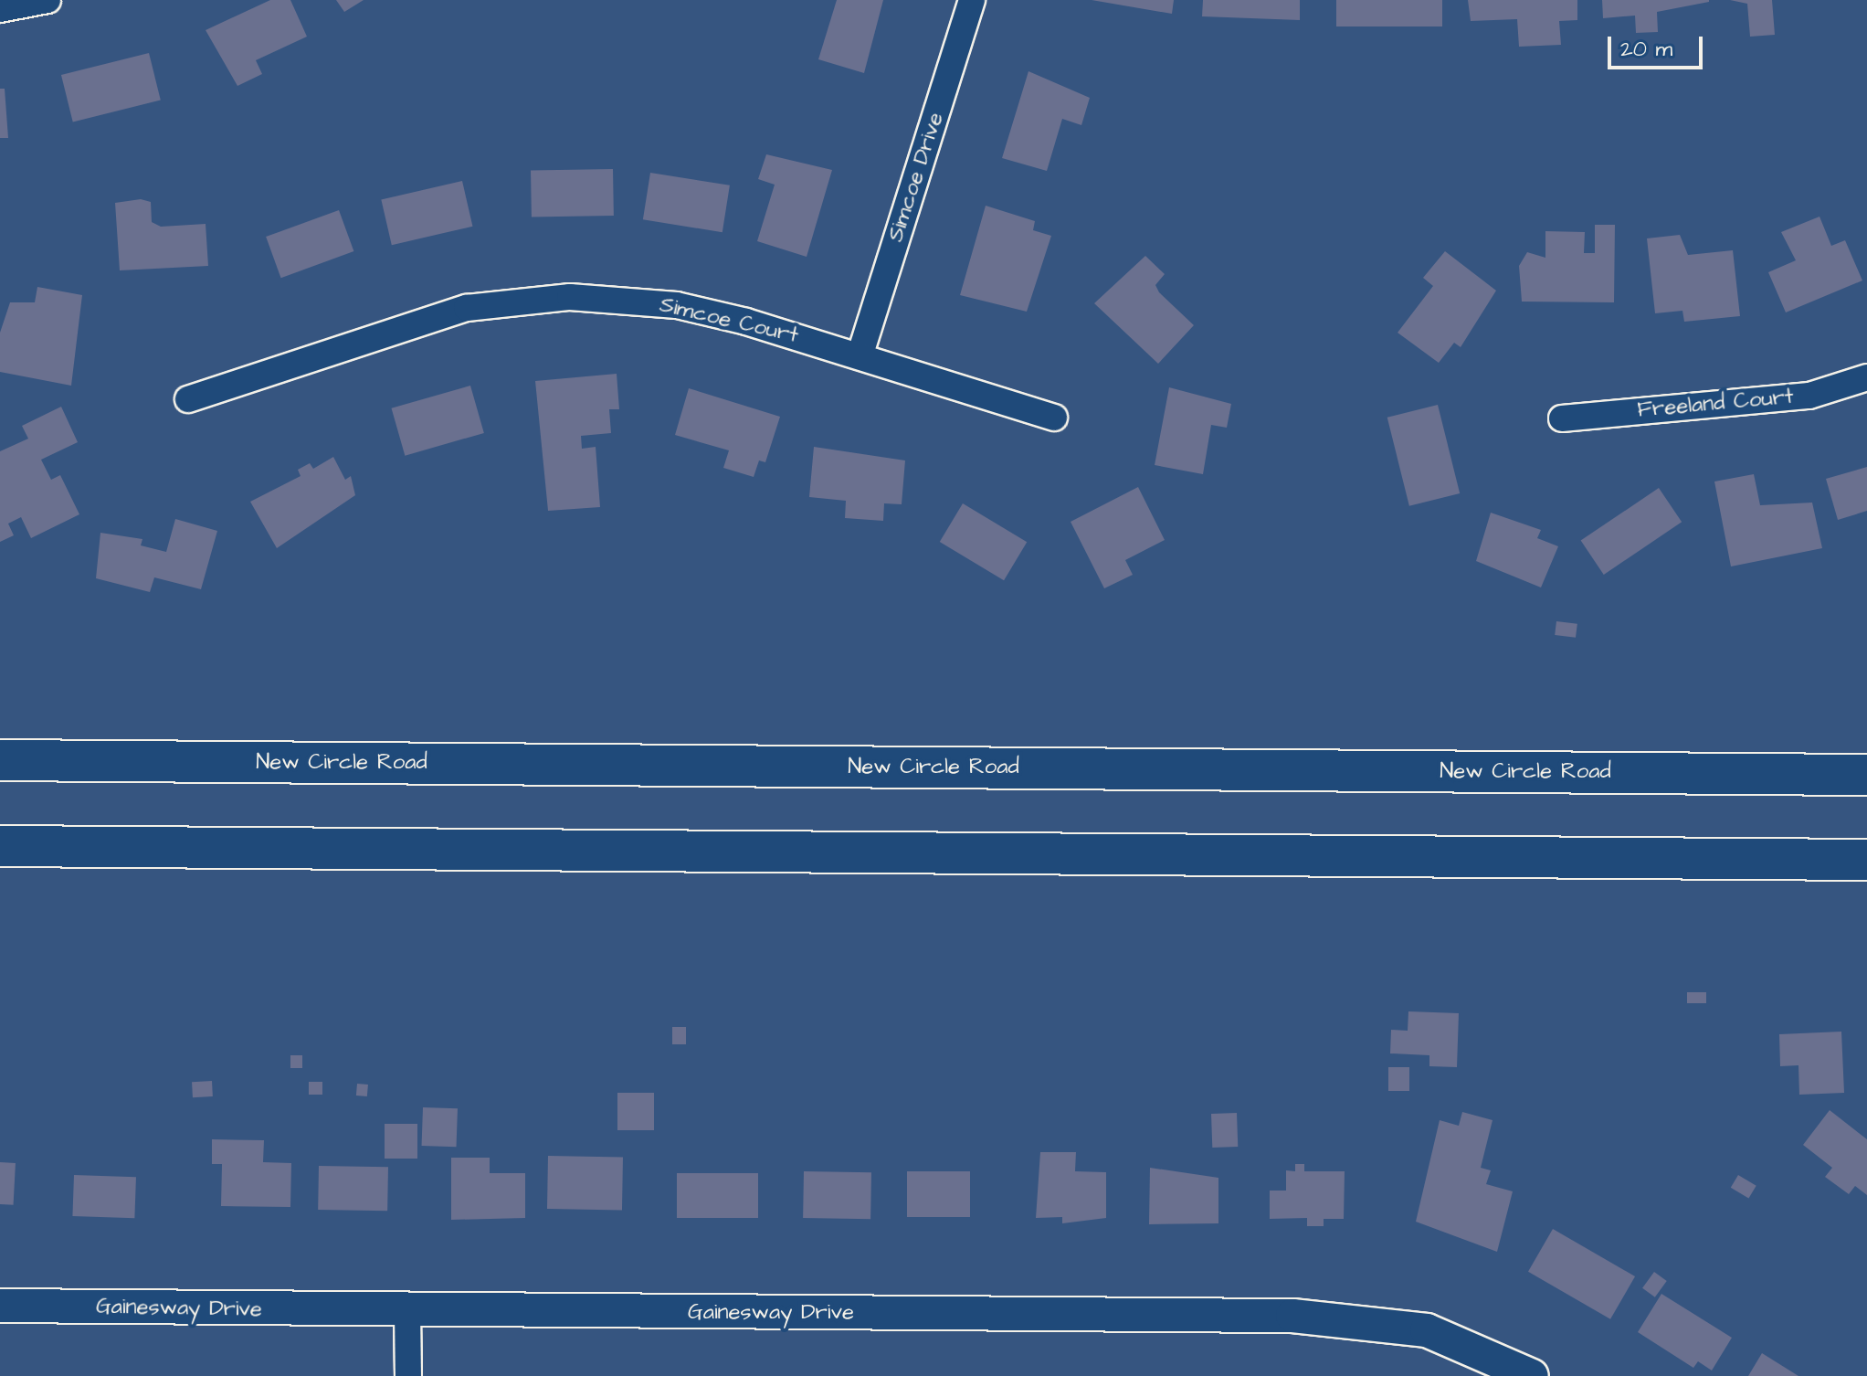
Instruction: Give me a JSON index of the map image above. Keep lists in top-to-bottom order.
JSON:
{
  "streets": {
    "highway": ["New Circle Road"],
    "street": [
      "Simcoe Drive",
      "Simcoe Court",
      "Freeland Court",
      "Gainesway Drive"
    ]
  },
  "crossings": [
    ["Simcoe Drive", "Simcoe Court"]
  ],
  "scale_bar": "20 m"
}
